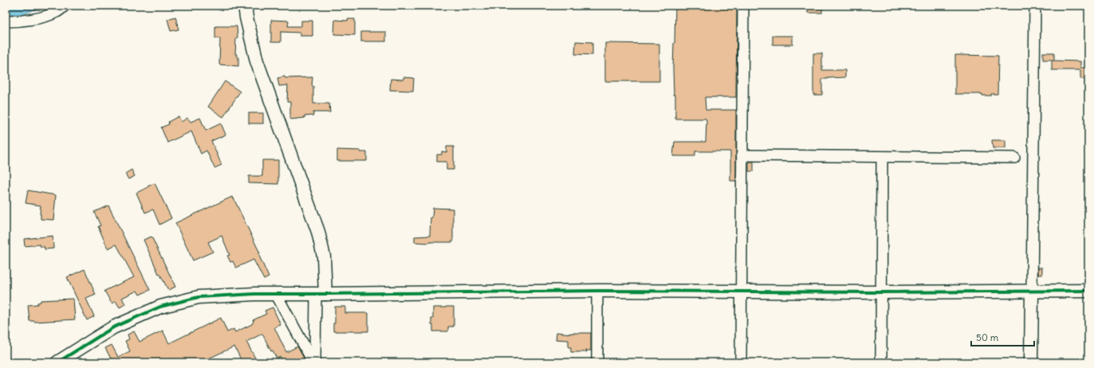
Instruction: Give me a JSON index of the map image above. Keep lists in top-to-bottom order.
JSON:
{
  "scale_bar": "50 m"
}
